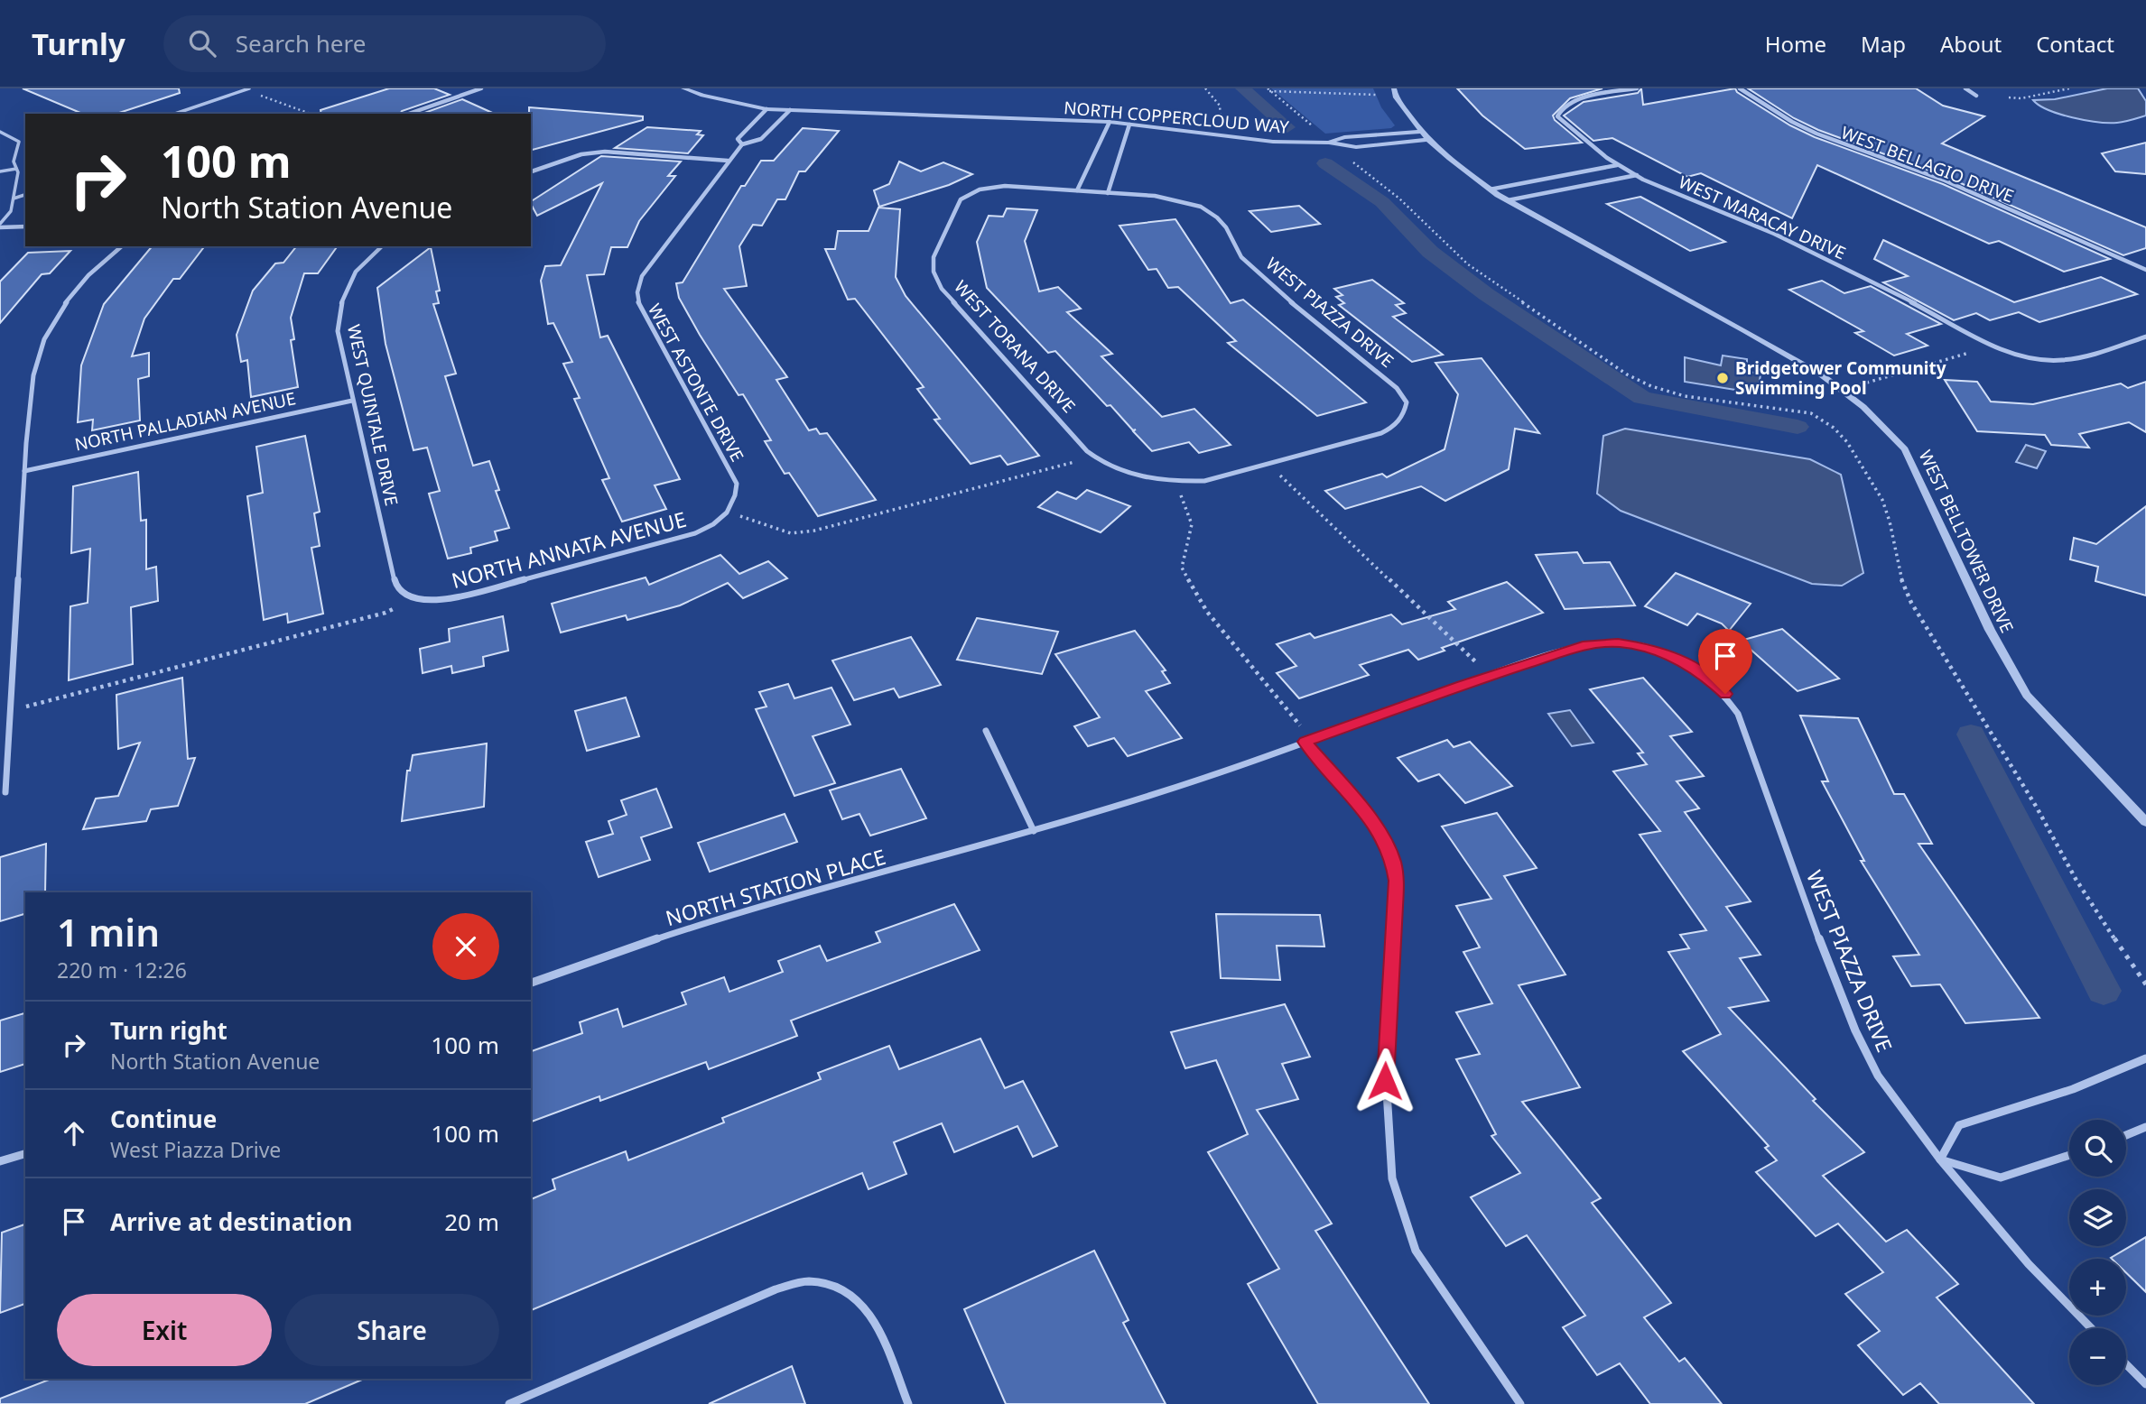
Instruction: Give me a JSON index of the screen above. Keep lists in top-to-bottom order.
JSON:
{
  "streets": {
    "street": [
      "NORTH COPPERCLOUD WAY",
      "WEST BELLAGIO DRIVE",
      "WEST MARACAY DRIVE",
      "WEST PIAZZA DRIVE",
      "WEST TORANA DRIVE",
      "WEST ASTONTE DRIVE",
      "WEST QUINTALE DRIVE",
      "NORTH PALLADIAN AVENUE",
      "WEST BELLTOWER DRIVE",
      "NORTH ANNATA AVENUE",
      "NORTH STATION PLACE"
    ]
  },
  "crossings": [
    ["NORTH COPPERCLOUD WAY", "WEST ASTONTE DRIVE"],
    ["NORTH COPPERCLOUD WAY", "WEST BELLTOWER DRIVE"],
    ["WEST PIAZZA DRIVE", "NORTH STATION PLACE"],
    ["WEST ASTONTE DRIVE", "NORTH ANNATA AVENUE"],
    ["WEST QUINTALE DRIVE", "NORTH PALLADIAN AVENUE"],
    ["WEST QUINTALE DRIVE", "NORTH ANNATA AVENUE"]
  ],
  "places": ["Bridgetower Community Swimming Pool"],
  "page": {
    "header": "Turnly",
    "search": "Search here",
    "nav": [
      "Home",
      "Map",
      "About",
      "Contact"
    ],
    "turn": ["100 m", "North Station Avenue"],
    "heading": ["1 min", "220 m · 12:26"],
    "list": [
      {
        "name": "Turn right",
        "note": "North Station Avenue",
        "value": "100 m"
      },
      {
        "name": "Continue",
        "note": "West Piazza Drive",
        "value": "100 m"
      },
      {
        "name": "Arrive at destination",
        "value": "20 m"
      }
    ],
    "map_buttons": ["+", "−"],
    "buttons": ["Exit", "Share"]
  }
}
